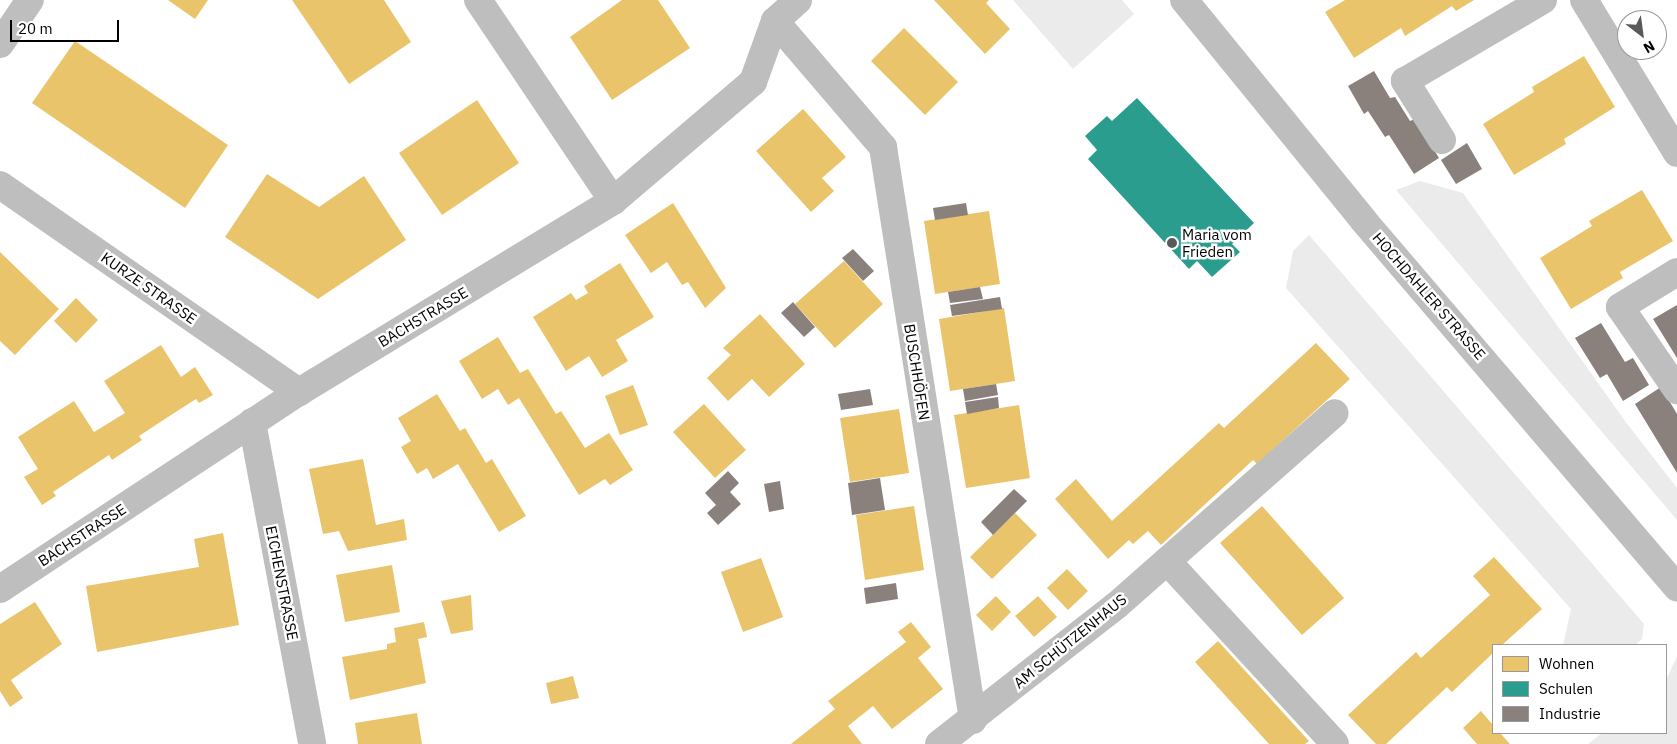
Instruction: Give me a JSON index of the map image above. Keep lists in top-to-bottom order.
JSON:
{
  "streets": {
    "street": [
      "KURZE STRASSE",
      "HOCHDAHLER STRASSE",
      "BACHSTRASSE",
      "BUSCHHÖFEN",
      "EICHENSTRASSE",
      "AM SCHÜTZENHAUS"
    ]
  },
  "crossings": [
    ["KURZE STRASSE", "BACHSTRASSE"],
    ["BACHSTRASSE", "BUSCHHÖFEN"],
    ["BACHSTRASSE", "EICHENSTRASSE"],
    ["BUSCHHÖFEN", "AM SCHÜTZENHAUS"]
  ],
  "places": ["Maria vom Frieden"],
  "legend": ["Wohnen", "Schulen", "Industrie"],
  "scale_bar": "20 m",
  "north": "bottom right"
}
